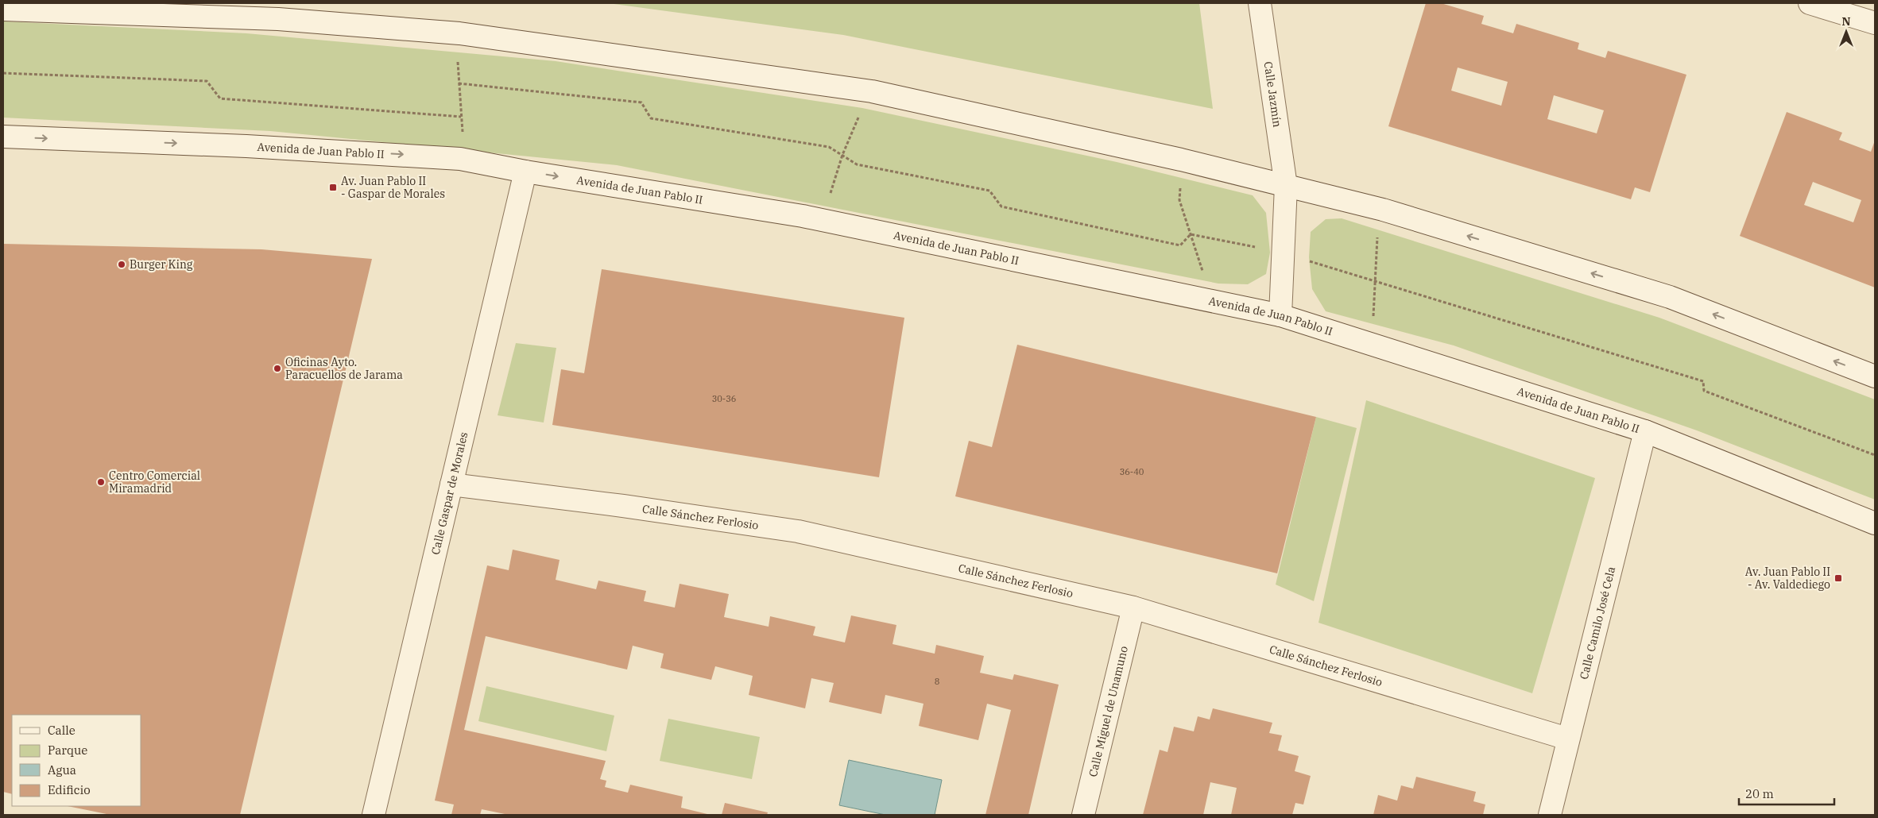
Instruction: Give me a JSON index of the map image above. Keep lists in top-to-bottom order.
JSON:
{
  "streets": {
    "street": [
      "Calle Jazmín",
      "Avenida de Juan Pablo II",
      "Calle Gaspar de Morales",
      "Calle Sánchez Ferlosio",
      "Calle Camilo José Cela",
      "Calle Miguel de Unamuno"
    ]
  },
  "crossings": [
    ["Calle Jazmín", "Avenida de Juan Pablo II"],
    ["Avenida de Juan Pablo II", "Calle Gaspar de Morales"],
    ["Avenida de Juan Pablo II", "Calle Camilo José Cela"],
    ["Calle Gaspar de Morales", "Calle Sánchez Ferlosio"],
    ["Calle Sánchez Ferlosio", "Calle Camilo José Cela"],
    ["Calle Sánchez Ferlosio", "Calle Miguel de Unamuno"]
  ],
  "places": {
    "transit": ["Av. Juan Pablo II - Gaspar de Morales", "Av. Juan Pablo II - Av. Valdediego"],
    "other": ["Burger King", "Oficinas Ayto. Paracuellos de Jarama", "Centro Comercial Miramadrid"]
  },
  "house_numbers": ["30-36", "36-40", "8"],
  "legend": [
    "Calle",
    "Parque",
    "Agua",
    "Edificio"
  ],
  "scale_bar": "20 m",
  "north": "top"
}
